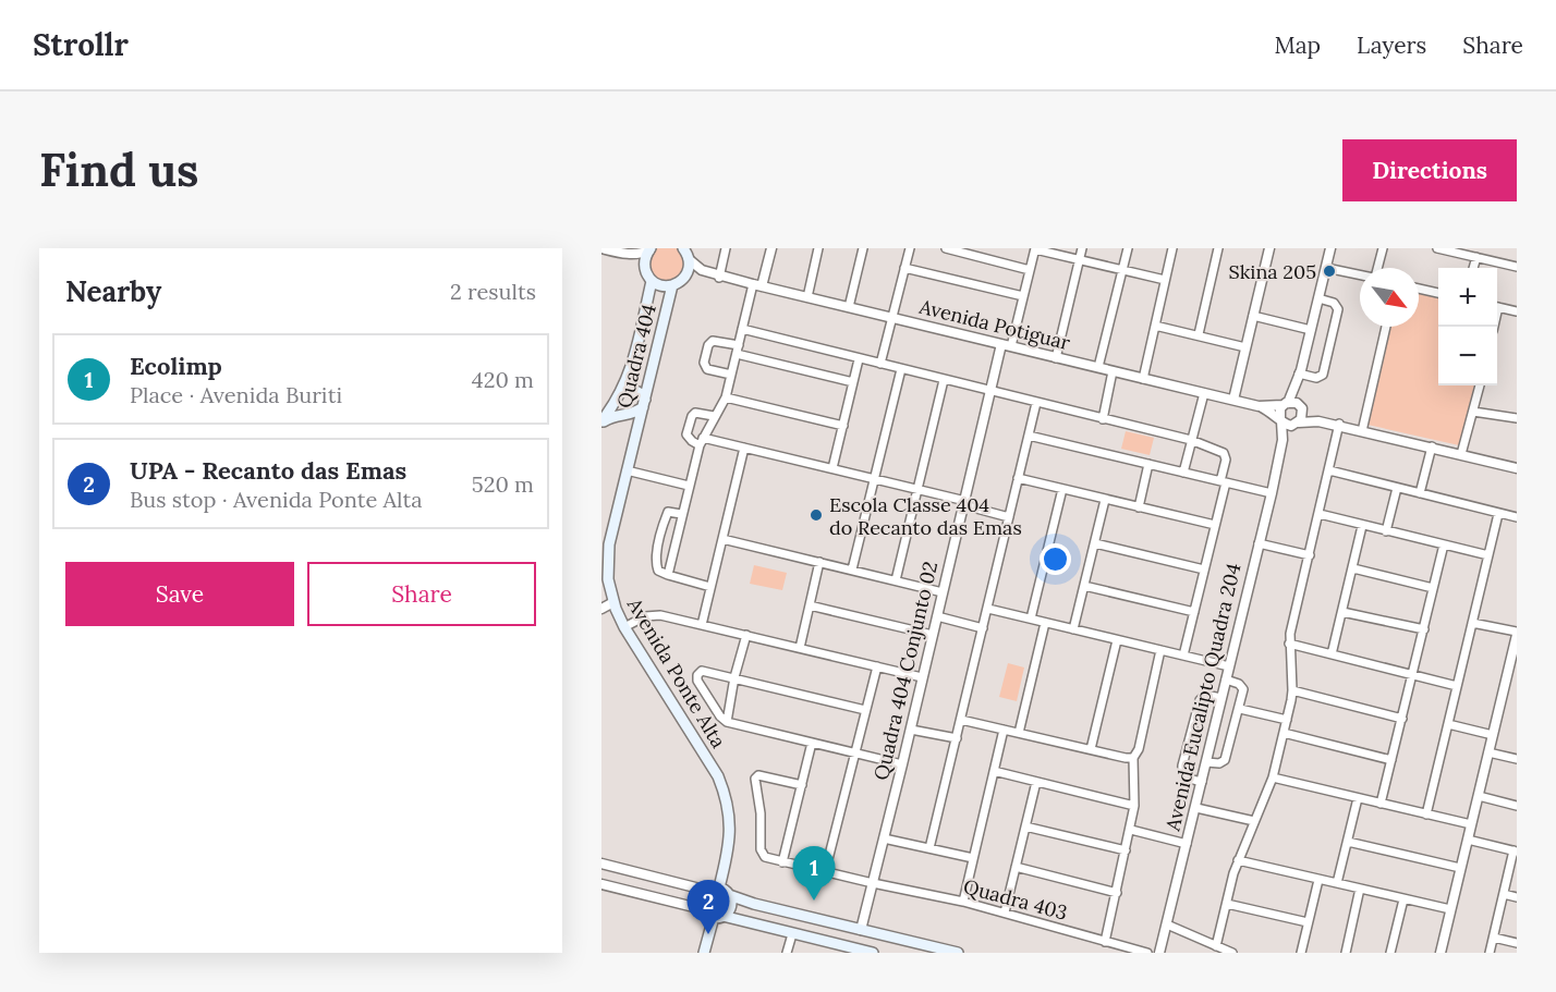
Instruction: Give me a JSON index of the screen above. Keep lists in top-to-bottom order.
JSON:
{
  "streets": {
    "main road": ["Quadra 404", "Avenida Ponte Alta"],
    "street": [
      "Avenida Potiguar",
      "Quadra 404 Conjunto 02",
      "Avenida Eucalipto Quadra 204",
      "Quadra 403"
    ]
  },
  "crossings": [
    ["Avenida Potiguar", "Quadra 404 Conjunto 02"],
    ["Quadra 404", "Avenida Ponte Alta"],
    ["Quadra 404 Conjunto 02", "Quadra 403"]
  ],
  "places": ["Skina 205", "Escola Classe 404 do Recanto das Emas"],
  "north": "bottom right",
  "page": {
    "header": "Strollr",
    "nav": ["Map", "Layers", "Share"],
    "buttons": [
      "Directions",
      ["Save", "Share"]
    ],
    "title": "Find us",
    "heading": ["Nearby", "2 results"],
    "map_buttons": ["+", "−"],
    "list": [
      {
        "mark": "1",
        "name": "Ecolimp",
        "note": "Place · Avenida Buriti",
        "value": "420 m"
      },
      {
        "mark": "2",
        "name": "UPA - Recanto das Emas",
        "note": "Bus stop · Avenida Ponte Alta",
        "value": "520 m"
      }
    ],
    "pins": ["1", "2"]
  }
}
